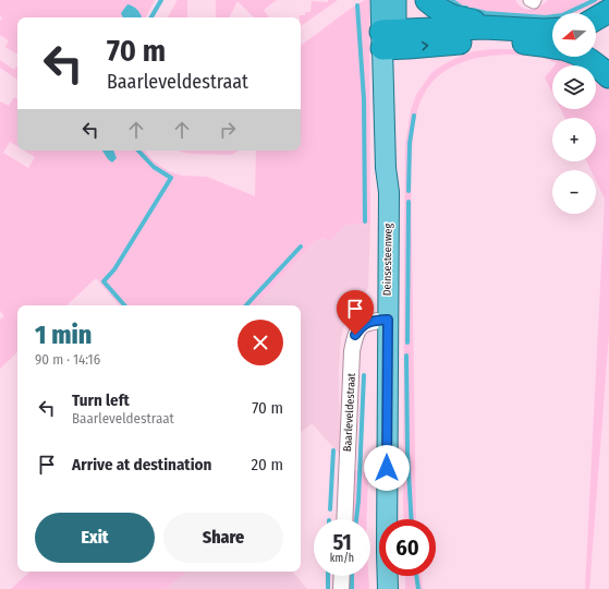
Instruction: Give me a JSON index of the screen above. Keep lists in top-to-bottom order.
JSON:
{
  "streets": {
    "highway": ["Deinsesteenweg"],
    "street": ["Baarleveldestraat"]
  },
  "crossings": [
    ["Deinsesteenweg", "Baarleveldestraat"]
  ],
  "north": "left",
  "page": {
    "map_buttons": ["+", "−"],
    "turn": ["70 m", "Baarleveldestraat"],
    "heading": ["1 min", "90 m · 14:16"],
    "list": [
      {
        "name": "Turn left",
        "note": "Baarleveldestraat",
        "value": "70 m"
      },
      {
        "name": "Arrive at destination",
        "value": "20 m"
      }
    ],
    "buttons": ["Exit", "Share"],
    "speed": "51 km/h",
    "limit": "60"
  }
}
